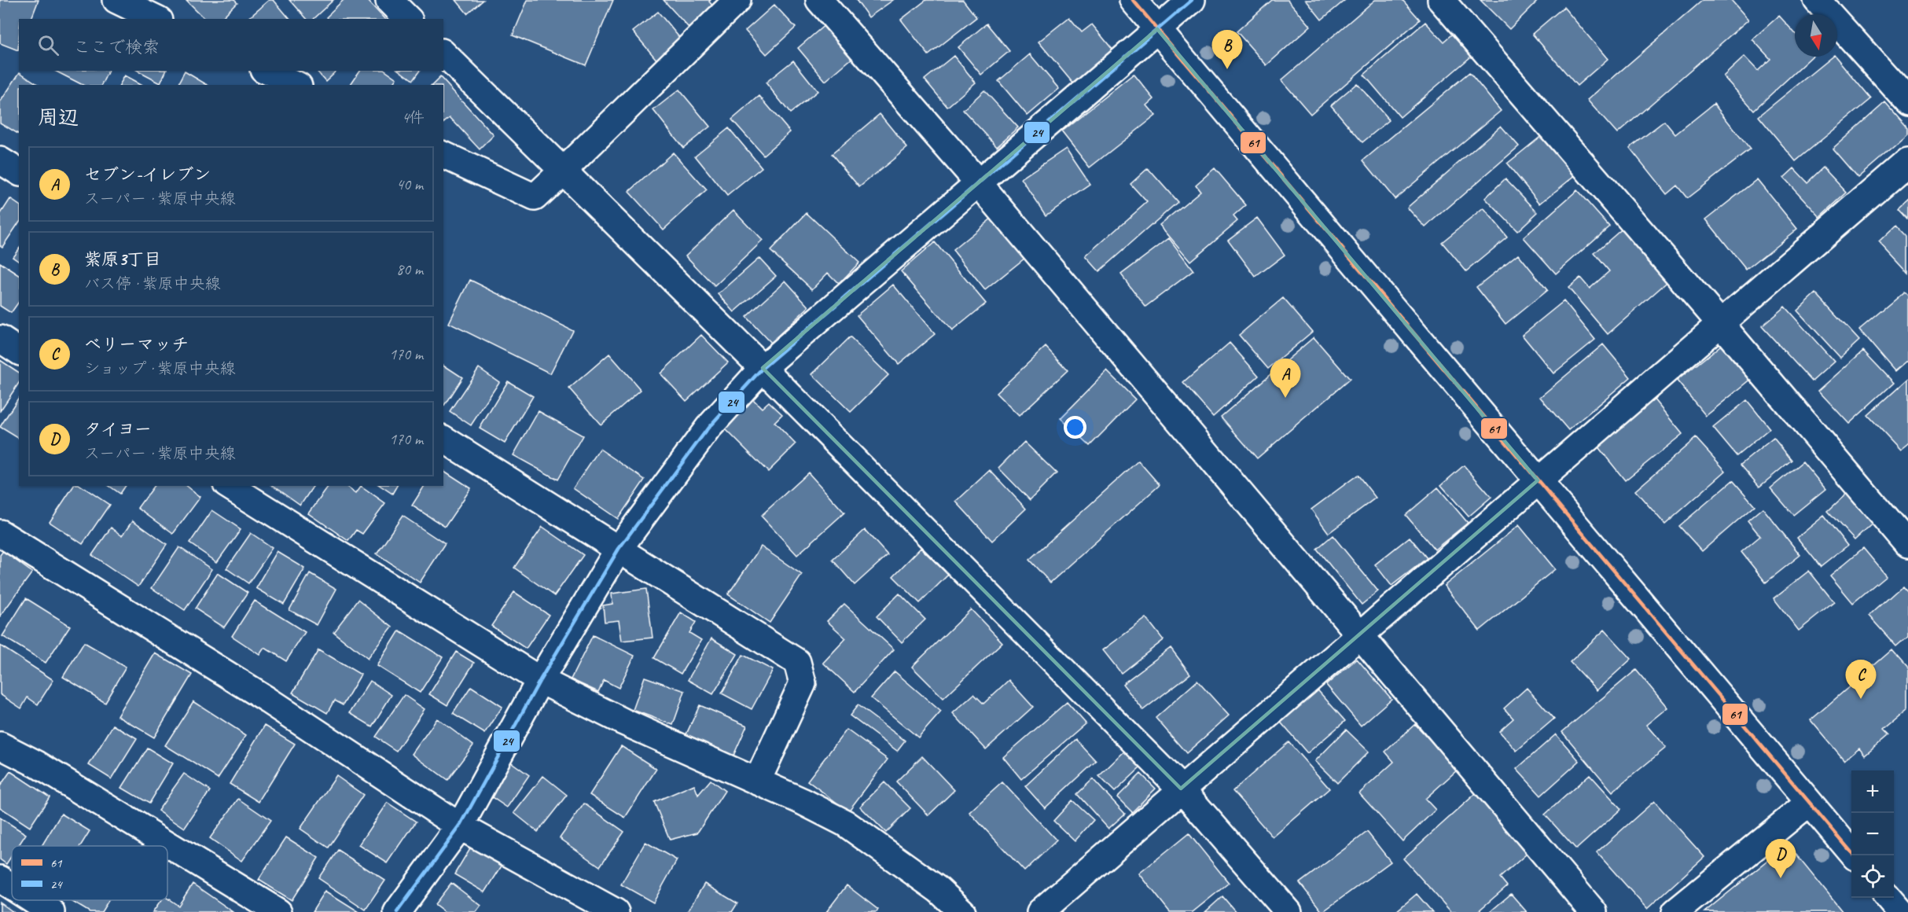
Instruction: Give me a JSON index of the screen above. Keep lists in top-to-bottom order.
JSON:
{
  "lines": ["transit line 61", "transit line 24"],
  "legend": ["61", "24"],
  "north": "bottom",
  "page": {
    "search": "ここで検索",
    "pins": [
      "B",
      "A",
      "C",
      "D"
    ],
    "heading": ["周辺", "4件"],
    "list": [
      {
        "mark": "A",
        "name": "セブン-イレブン",
        "note": "スーパー · 紫原中央線",
        "value": "40 m"
      },
      {
        "mark": "B",
        "name": "紫原3丁目",
        "note": "バス停 · 紫原中央線",
        "value": "80 m"
      },
      {
        "mark": "C",
        "name": "ベリーマッチ",
        "note": "ショップ · 紫原中央線",
        "value": "170 m"
      },
      {
        "mark": "D",
        "name": "タイヨー",
        "note": "スーパー · 紫原中央線",
        "value": "170 m"
      }
    ],
    "map_buttons": ["+", "−"]
  }
}
